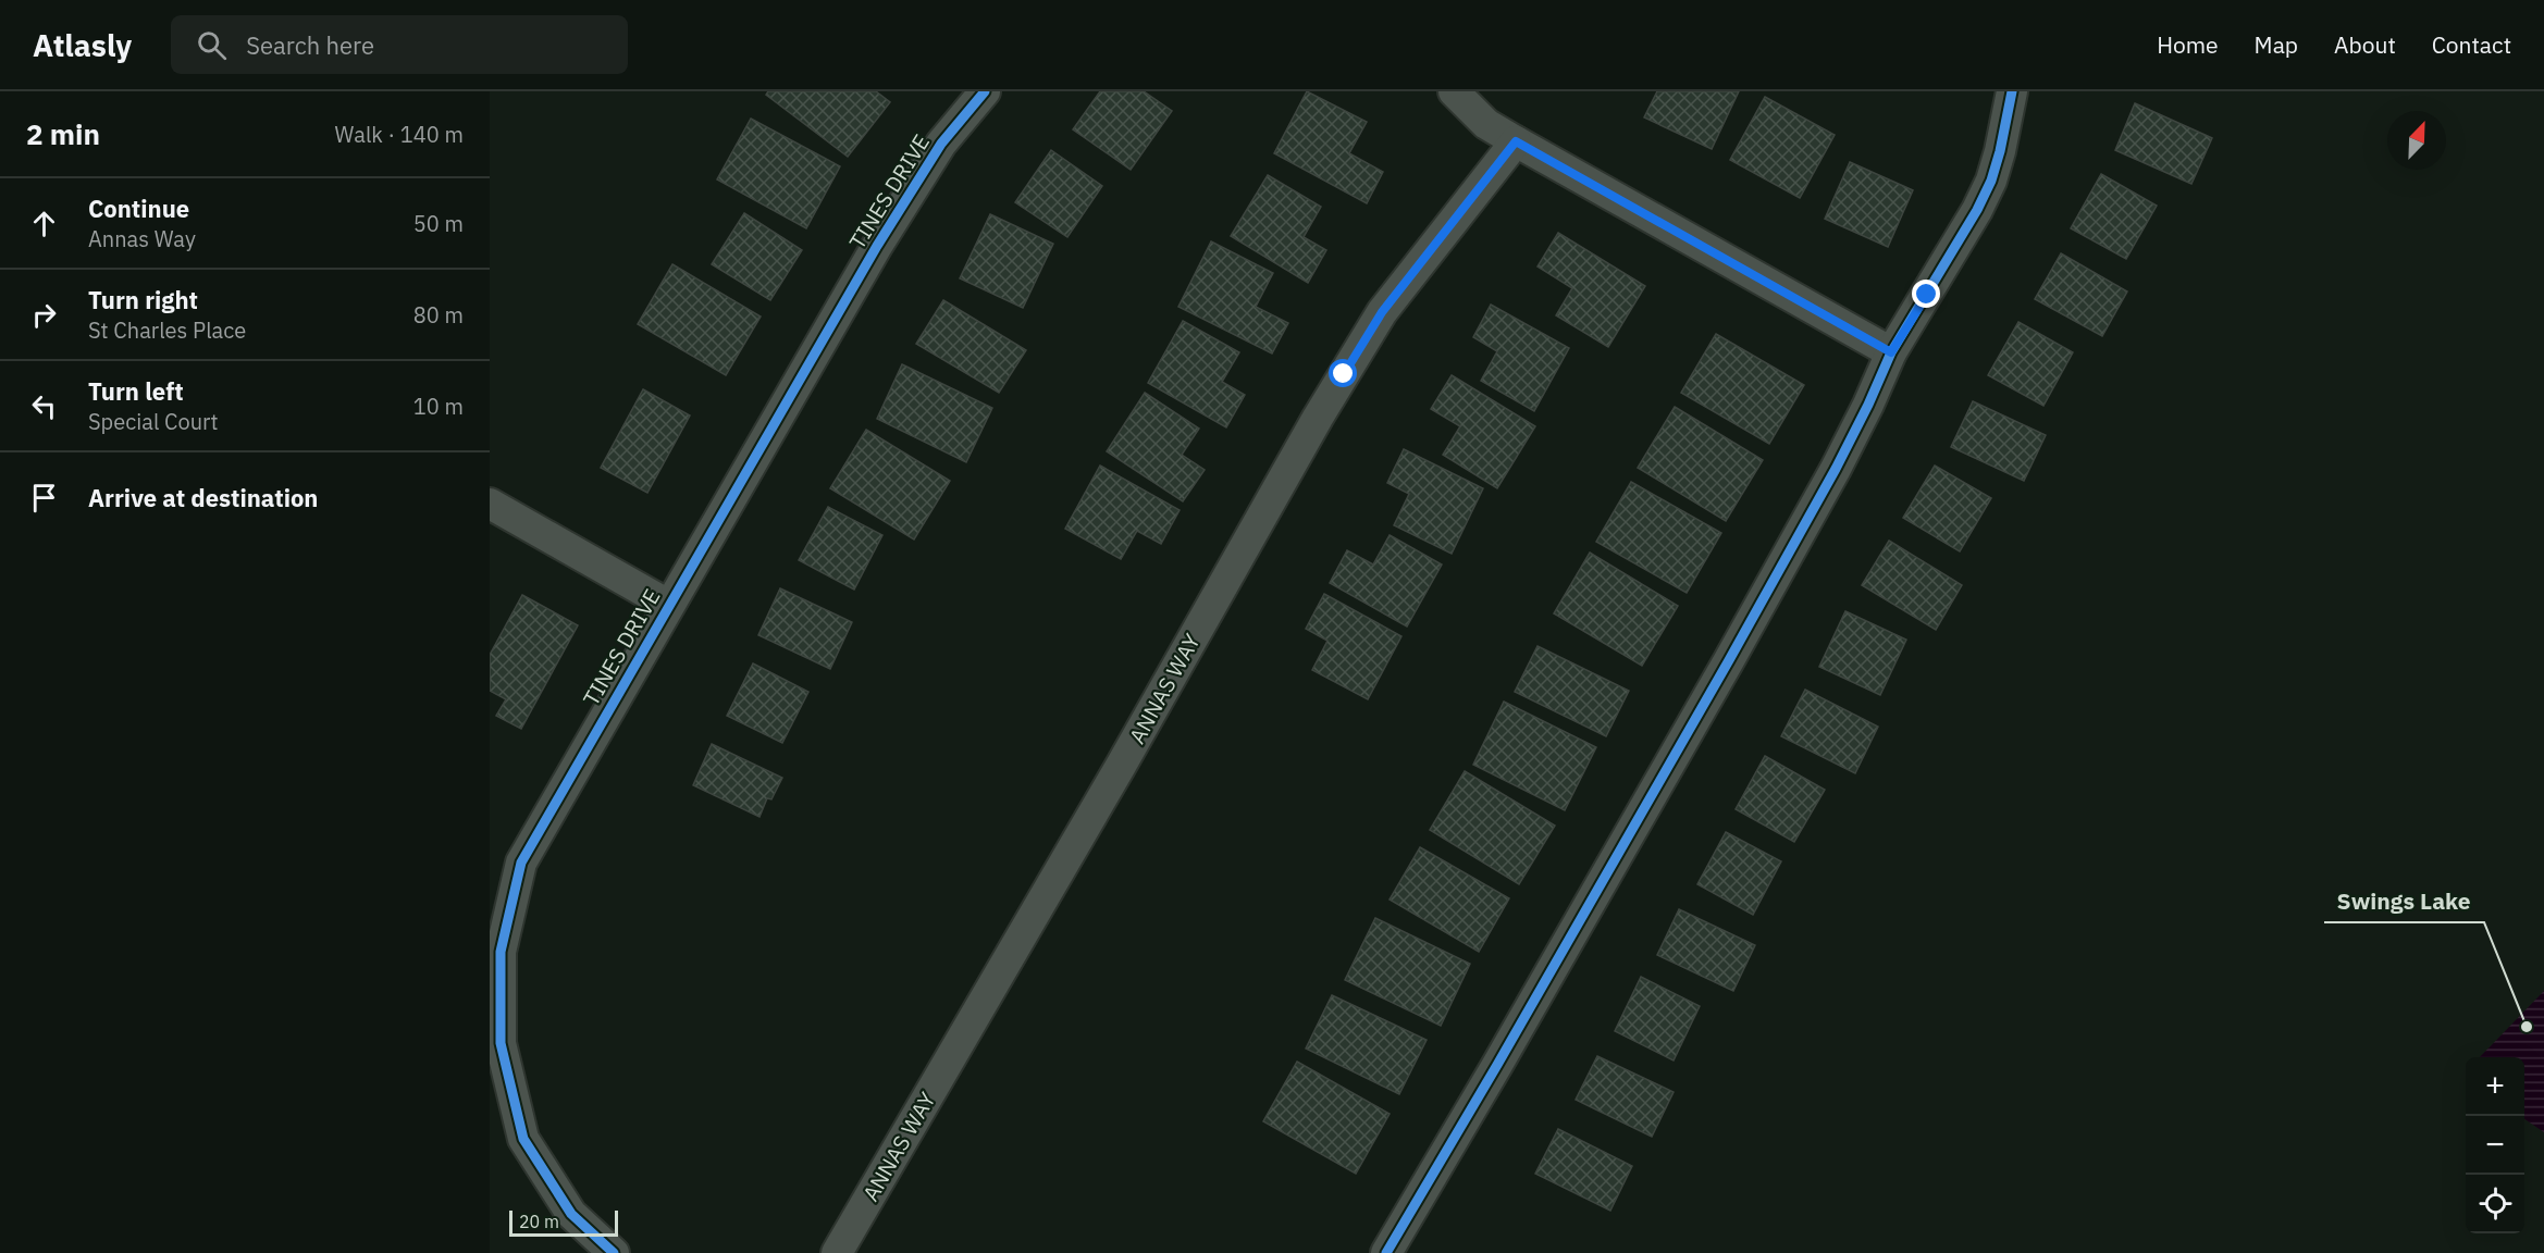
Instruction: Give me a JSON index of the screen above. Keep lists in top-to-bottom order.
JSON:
{
  "streets": {
    "street": ["TINES DRIVE", "ANNAS WAY"]
  },
  "places": ["Swings Lake"],
  "scale_bar": "20 m",
  "north": "top right",
  "page": {
    "header": "Atlasly",
    "search": "Search here",
    "nav": [
      "Home",
      "Map",
      "About",
      "Contact"
    ],
    "heading": ["2 min", "Walk · 140 m"],
    "list": [
      ["Continue", "Annas Way", "50 m"],
      ["Turn right", "St Charles Place", "80 m"],
      ["Turn left", "Special Court", "10 m"],
      "Arrive at destination"
    ],
    "map_buttons": ["+", "−"],
    "scale": "20 m"
  }
}
